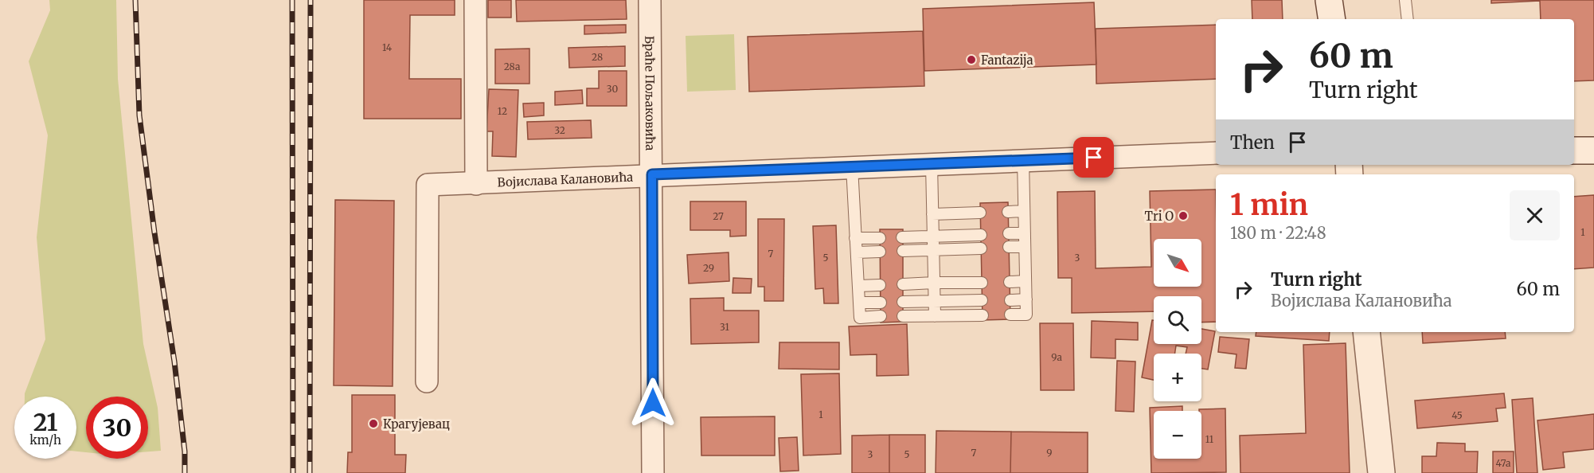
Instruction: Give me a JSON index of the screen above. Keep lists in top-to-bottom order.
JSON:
{
  "streets": {
    "street": ["Браће Пољаковића", "Војислава Калановића"]
  },
  "crossings": [
    ["Браће Пољаковића", "Војислава Калановића"]
  ],
  "places": ["Fantazija", "Tri O", "Крагујевац"],
  "house_numbers": [
    "14",
    "28",
    "28a",
    "30",
    "12",
    "32",
    "27",
    "1",
    "7",
    "5",
    "3",
    "29",
    "31",
    "9a",
    "1",
    "45",
    "11",
    "7",
    "9",
    "3",
    "5",
    "47a"
  ],
  "north": "bottom right",
  "page": {
    "turn": ["60 m", "Turn right"],
    "then": "Then",
    "heading": ["1 min", "180 m · 22:48"],
    "map_buttons": ["+", "−"],
    "list": [
      {
        "name": "Turn right",
        "note": "Војислава Калановића",
        "value": "60 m"
      }
    ],
    "speed": "21 km/h",
    "limit": "30"
  }
}
